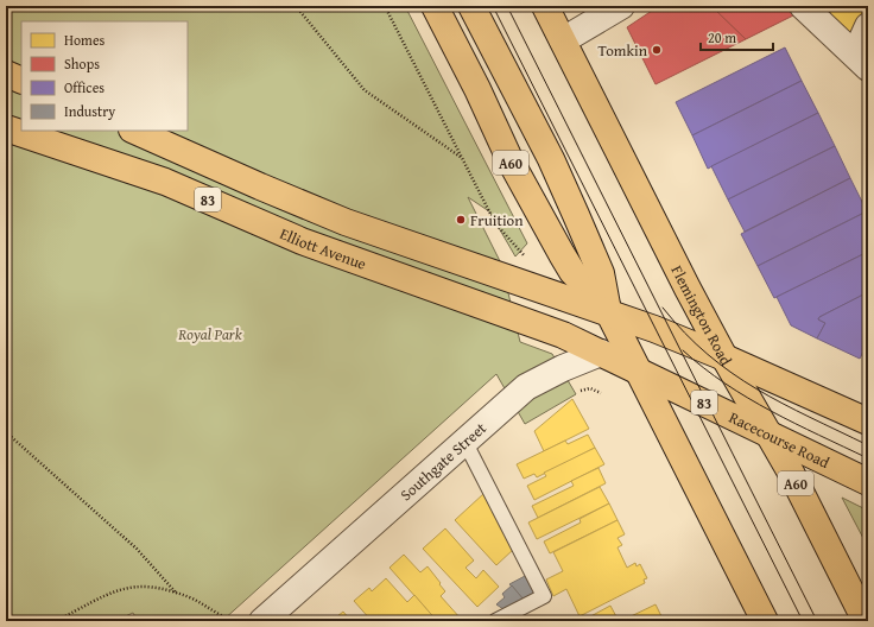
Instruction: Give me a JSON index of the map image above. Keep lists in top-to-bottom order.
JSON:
{
  "streets": {
    "main road": [
      "A60",
      "83",
      "Elliott Avenue",
      "Flemington Road",
      "Racecourse Road"
    ],
    "street": ["Southgate Street"]
  },
  "crossings": [
    ["A60", "83"],
    ["A60", "Elliott Avenue"],
    ["A60", "Racecourse Road"],
    ["83", "Elliott Avenue"],
    ["83", "Flemington Road"],
    ["Elliott Avenue", "Racecourse Road"],
    ["Elliott Avenue", "Southgate Street"],
    ["Flemington Road", "Racecourse Road"]
  ],
  "parks": ["Royal Park"],
  "places": ["Tomkin", "Fruition"],
  "legend": [
    "Homes",
    "Shops",
    "Offices",
    "Industry"
  ],
  "scale_bar": "20 m"
}
